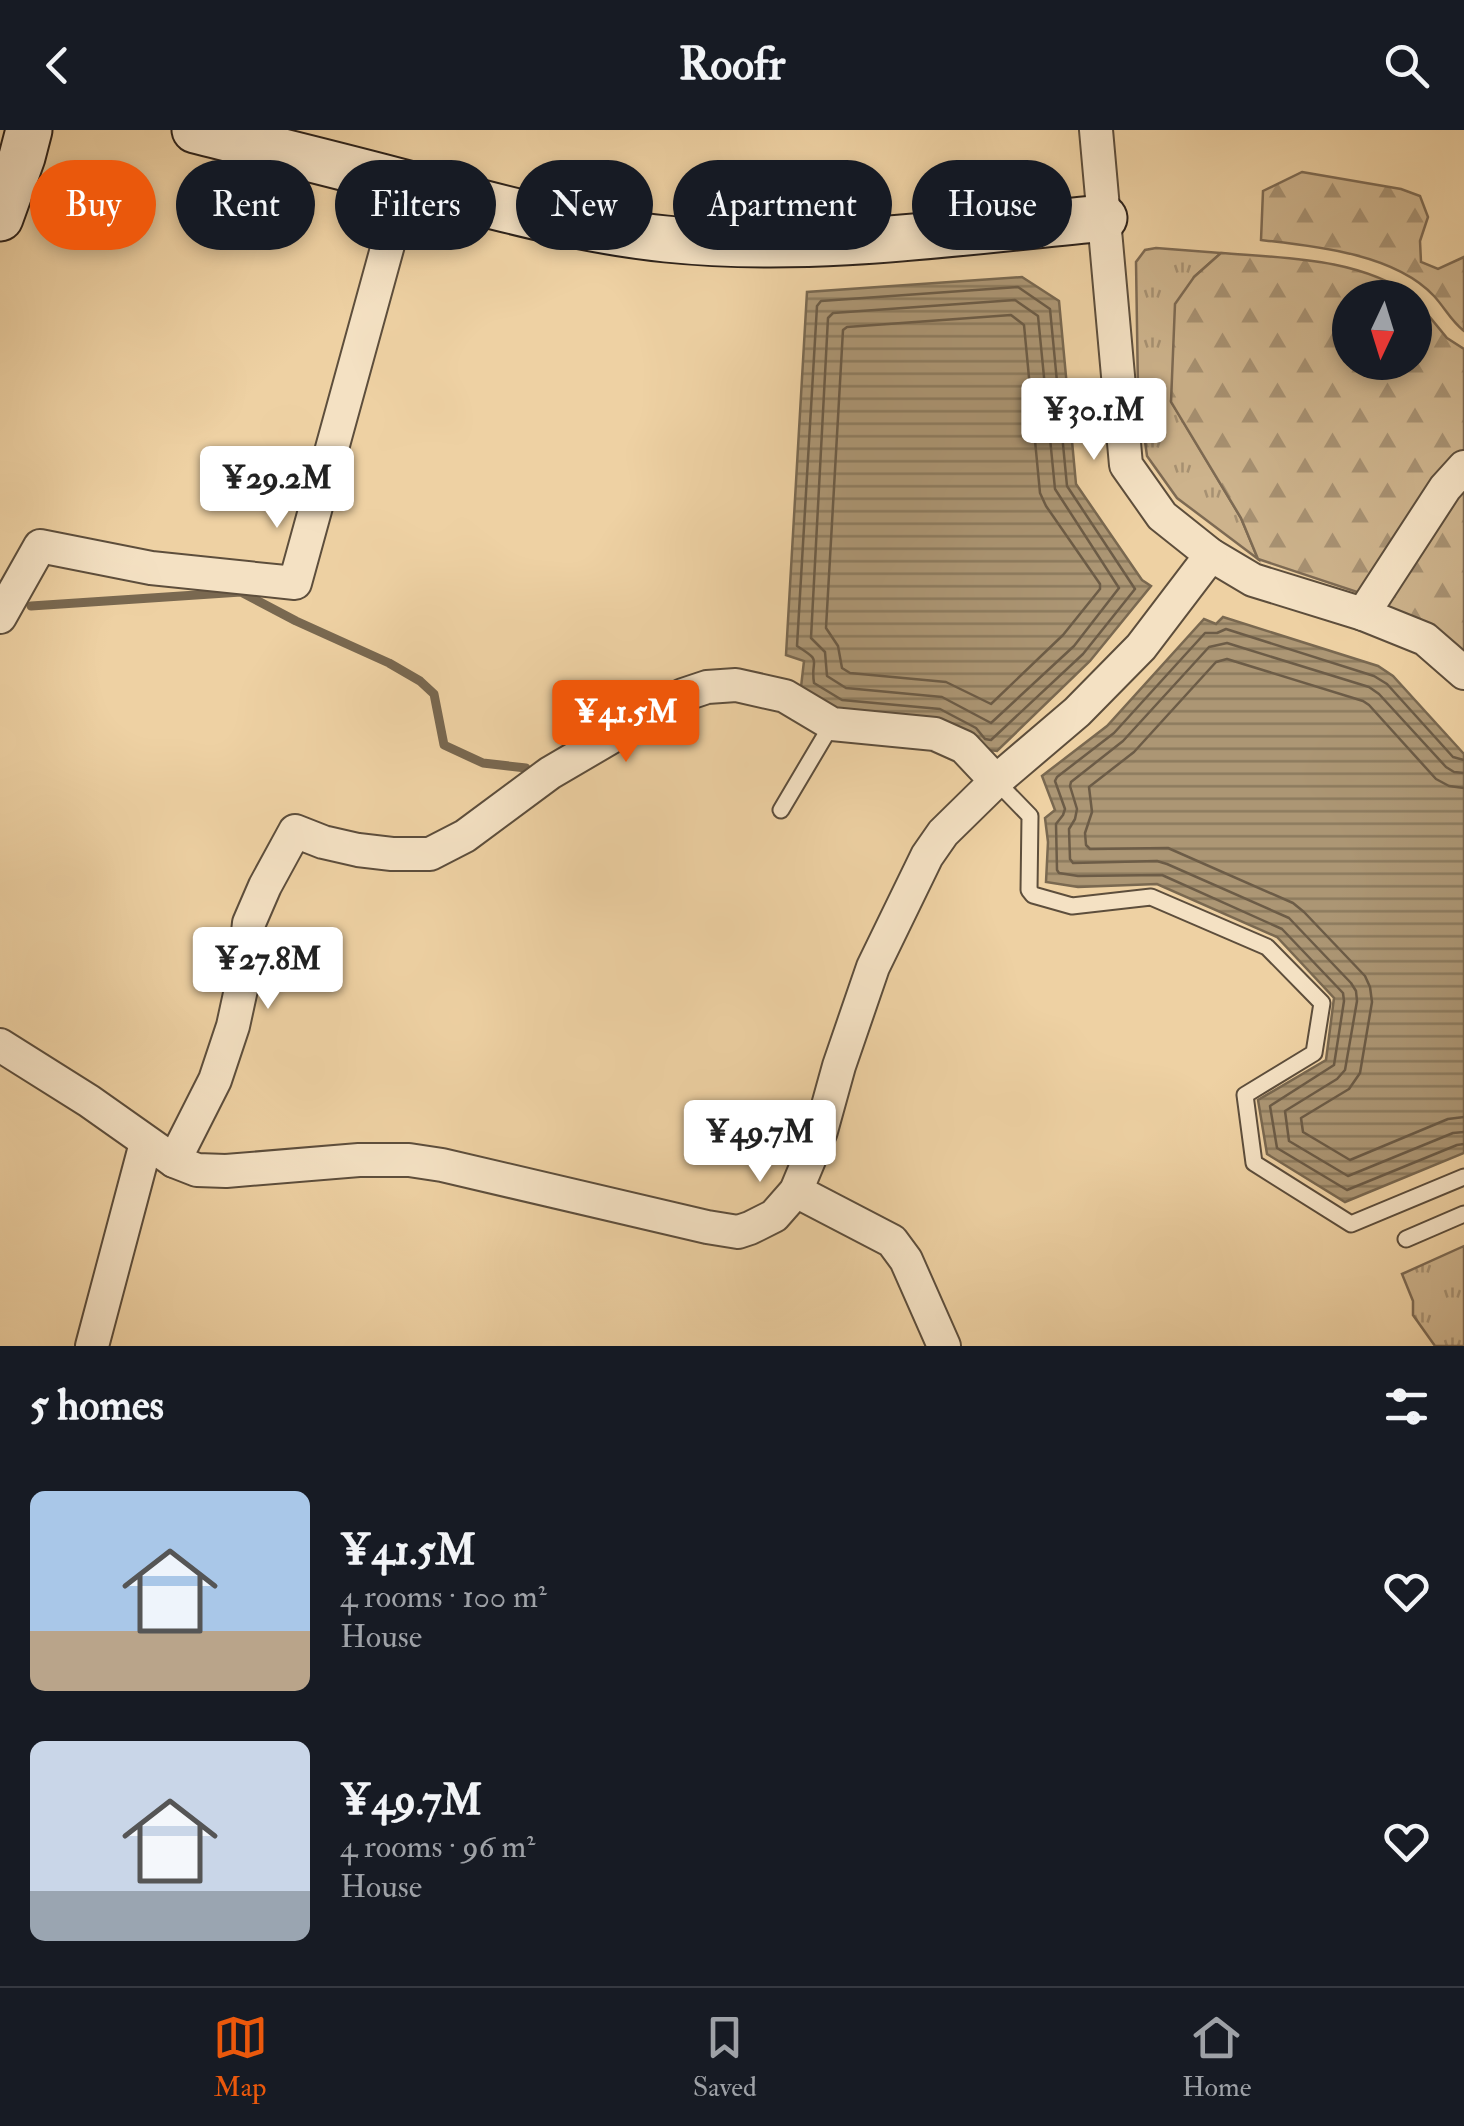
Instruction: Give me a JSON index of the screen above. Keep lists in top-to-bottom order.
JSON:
{
  "north": "bottom",
  "page": {
    "header": "Roofr",
    "chip": [
      "Buy",
      "Rent",
      "Filters",
      "New",
      "Apartment",
      "House"
    ],
    "price": [
      "¥30.1M",
      "¥29.2M",
      "¥41.5M",
      "¥27.8M",
      "¥49.7M"
    ],
    "heading": "5 homes",
    "list": [
      {
        "name": "¥41.5M",
        "note": "4 rooms · 100 m² · House"
      },
      {
        "name": "¥49.7M",
        "note": "4 rooms · 96 m² · House"
      }
    ],
    "tabs": ["Map", "Saved", "Home"]
  }
}
